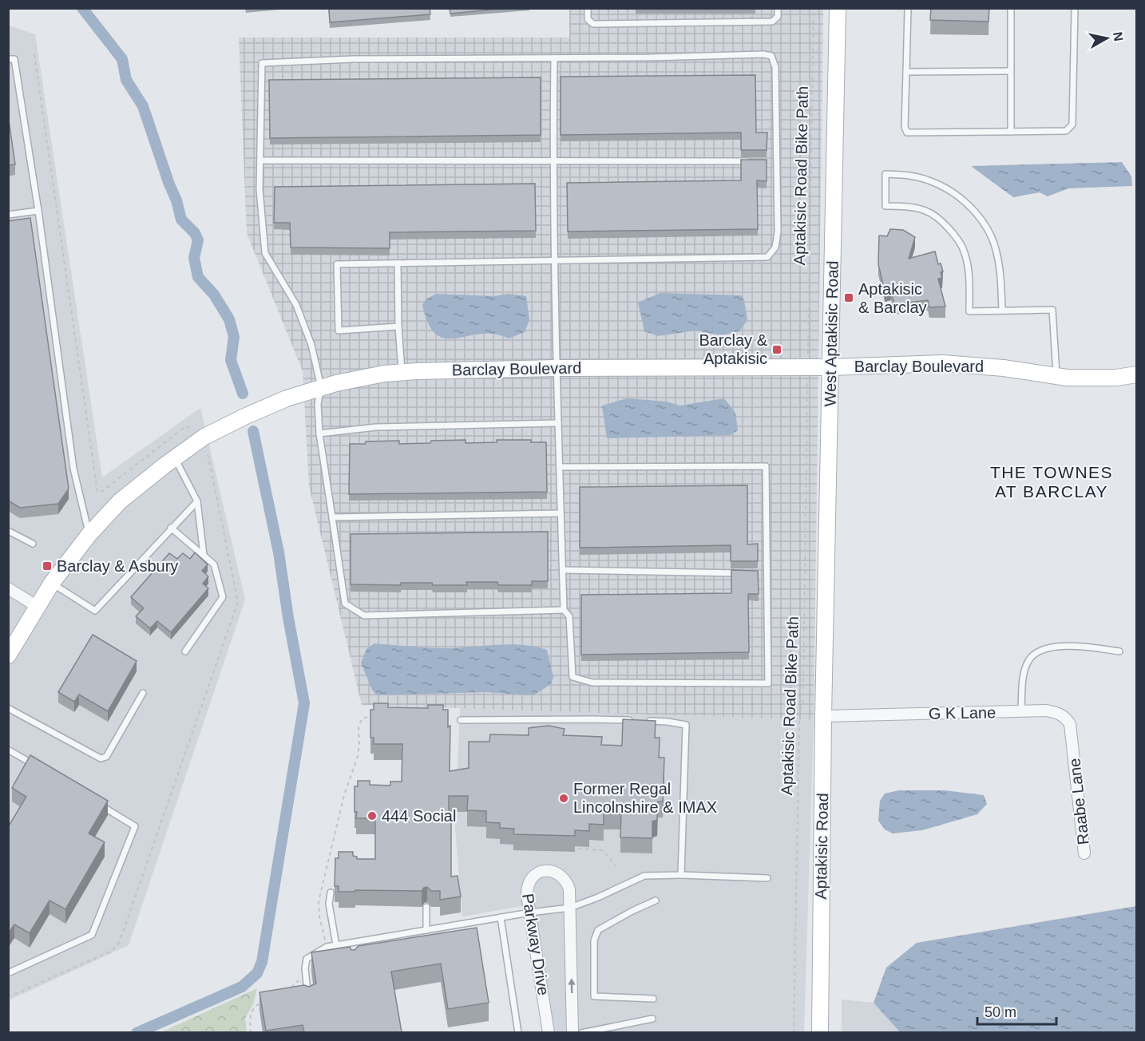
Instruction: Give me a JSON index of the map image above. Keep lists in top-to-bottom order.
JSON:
{
  "streets": {
    "street": [
      "West Aptakisic Road",
      "Barclay Boulevard",
      "G K Lane",
      "Raabe Lane",
      "Aptakisic Road",
      "Parkway Drive"
    ],
    "path": ["Aptakisic Road Bike Path"]
  },
  "crossings": [
    ["West Aptakisic Road", "Barclay Boulevard"],
    ["West Aptakisic Road", "Aptakisic Road"],
    ["G K Lane", "Raabe Lane"],
    ["G K Lane", "Aptakisic Road"]
  ],
  "districts": ["THE TOWNES AT BARCLAY"],
  "places": {
    "transit": ["Aptakisic & Barclay", "Barclay & Aptakisic", "Barclay & Asbury"],
    "other": ["Former Regal Lincolnshire & IMAX", "444 Social"]
  },
  "scale_bar": "50 m",
  "north": "right"
}
